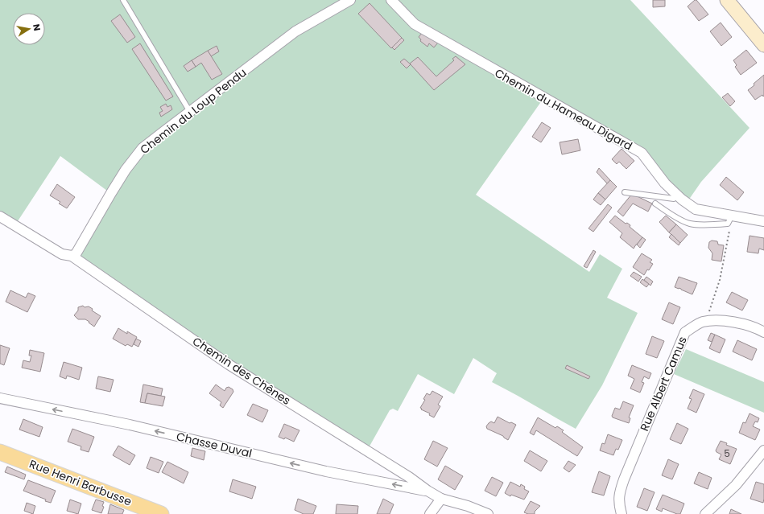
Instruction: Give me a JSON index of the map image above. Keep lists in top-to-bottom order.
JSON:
{
  "streets": {
    "main road": ["Rue Henri Barbusse"],
    "street": [
      "Chemin du Hameau Digard",
      "Chemin du Loup Pendu",
      "Chemin des Chênes",
      "Rue Albert Camus",
      "Chasse Duval"
    ]
  },
  "crossings": [
    ["Chemin du Loup Pendu", "Chemin des Chênes"],
    ["Chemin des Chênes", "Chasse Duval"]
  ],
  "one_way": ["Chasse Duval"],
  "house_numbers": ["5"],
  "north": "right"
}
